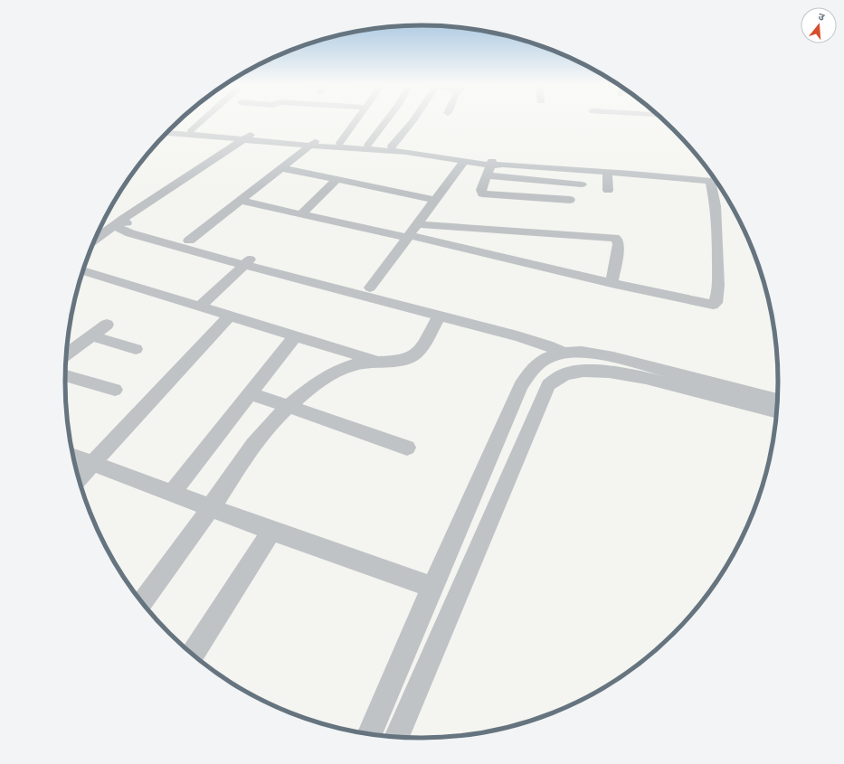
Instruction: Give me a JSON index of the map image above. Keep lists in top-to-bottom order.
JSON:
{
  "north": "top"
}
